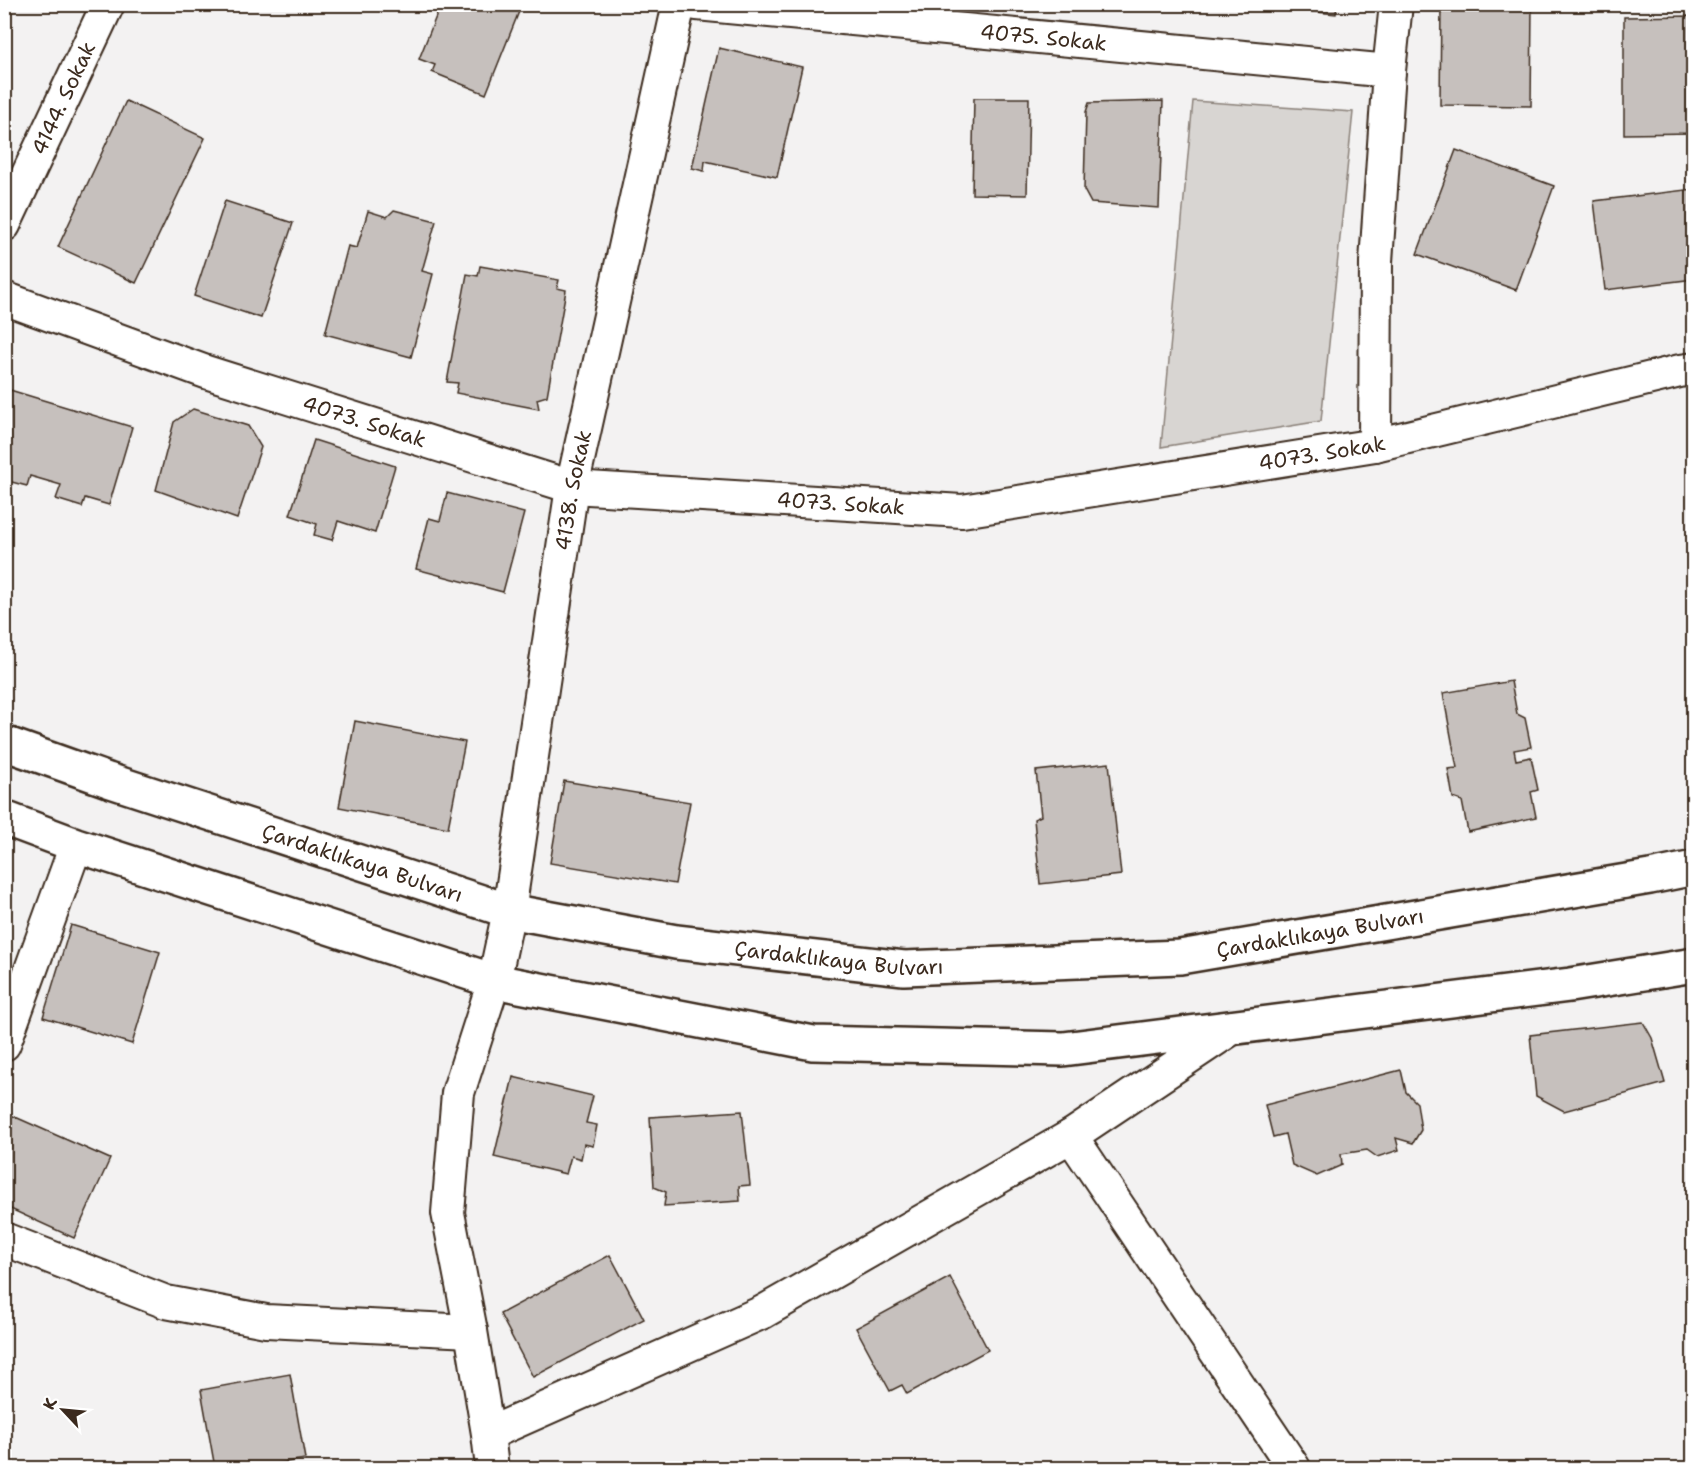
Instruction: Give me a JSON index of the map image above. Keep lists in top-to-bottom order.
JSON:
{
  "streets": {
    "main road": ["Çardaklıkaya Bulvarı"],
    "street": [
      "4075. Sokak",
      "4144. Sokak",
      "4073. Sokak",
      "4138. Sokak"
    ]
  },
  "crossings": [
    ["4073. Sokak", "4138. Sokak"],
    ["4138. Sokak", "Çardaklıkaya Bulvarı"]
  ],
  "north": "top left"
}
